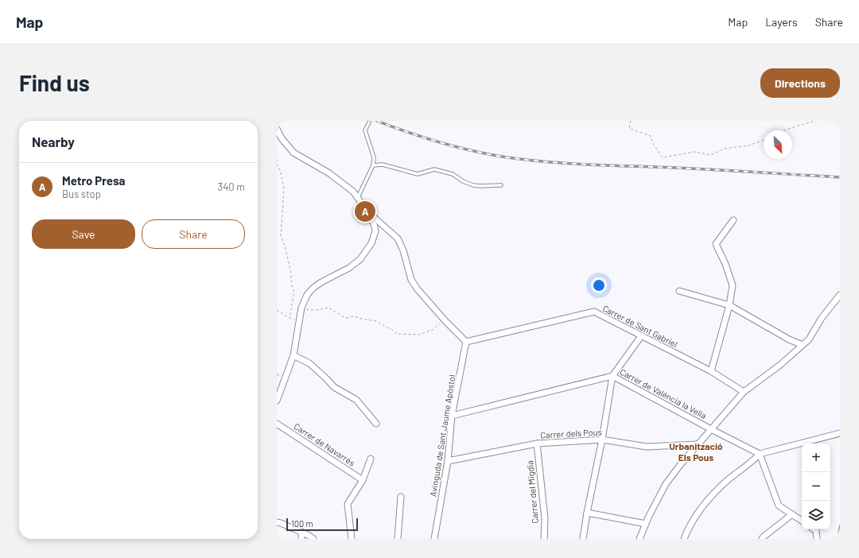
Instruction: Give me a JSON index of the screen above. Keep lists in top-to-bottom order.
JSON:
{
  "streets": {
    "street": [
      "Carrer de Sant Gabriel",
      "Carrer de València la Vella",
      "Carrer dels Pous",
      "Avinguda de Sant Jaume Apòstol",
      "Carrer de Navarrés",
      "Carrer del Migdia"
    ]
  },
  "crossings": [
    ["Carrer de Sant Gabriel", "Avinguda de Sant Jaume Apòstol"],
    ["Carrer de València la Vella", "Avinguda de Sant Jaume Apòstol"],
    ["Carrer dels Pous", "Avinguda de Sant Jaume Apòstol"],
    ["Carrer dels Pous", "Carrer del Migdia"]
  ],
  "districts": ["Urbanització Els Pous"],
  "scale_bar": "100 m",
  "north": "bottom right",
  "page": {
    "header": "Map",
    "nav": ["Map", "Layers", "Share"],
    "buttons": [
      "Directions",
      ["Save", "Share"]
    ],
    "title": "Find us",
    "heading": "Nearby",
    "list": [
      {
        "mark": "A",
        "name": "Metro Presa",
        "note": "Bus stop",
        "value": "340 m"
      }
    ],
    "pins": "A",
    "map_buttons": ["+", "−"],
    "scale": "100 m"
  }
}
